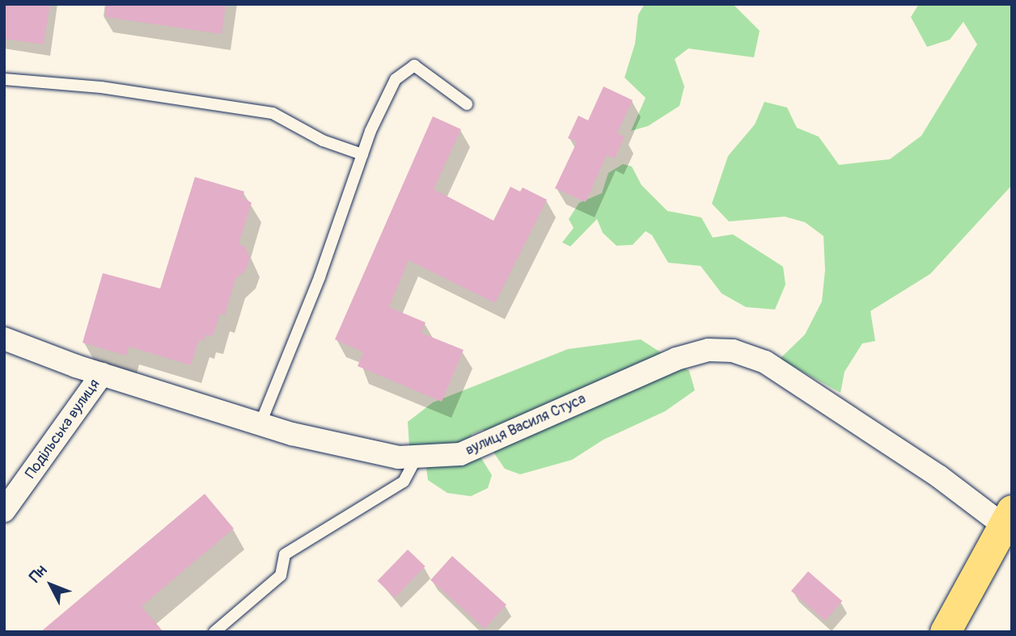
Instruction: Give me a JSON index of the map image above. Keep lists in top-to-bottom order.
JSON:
{
  "streets": {
    "street": ["вулиця Василя Стуса", "Подільська вулиця"]
  },
  "crossings": [
    ["вулиця Василя Стуса", "Подільська вулиця"]
  ],
  "north": "top left"
}
